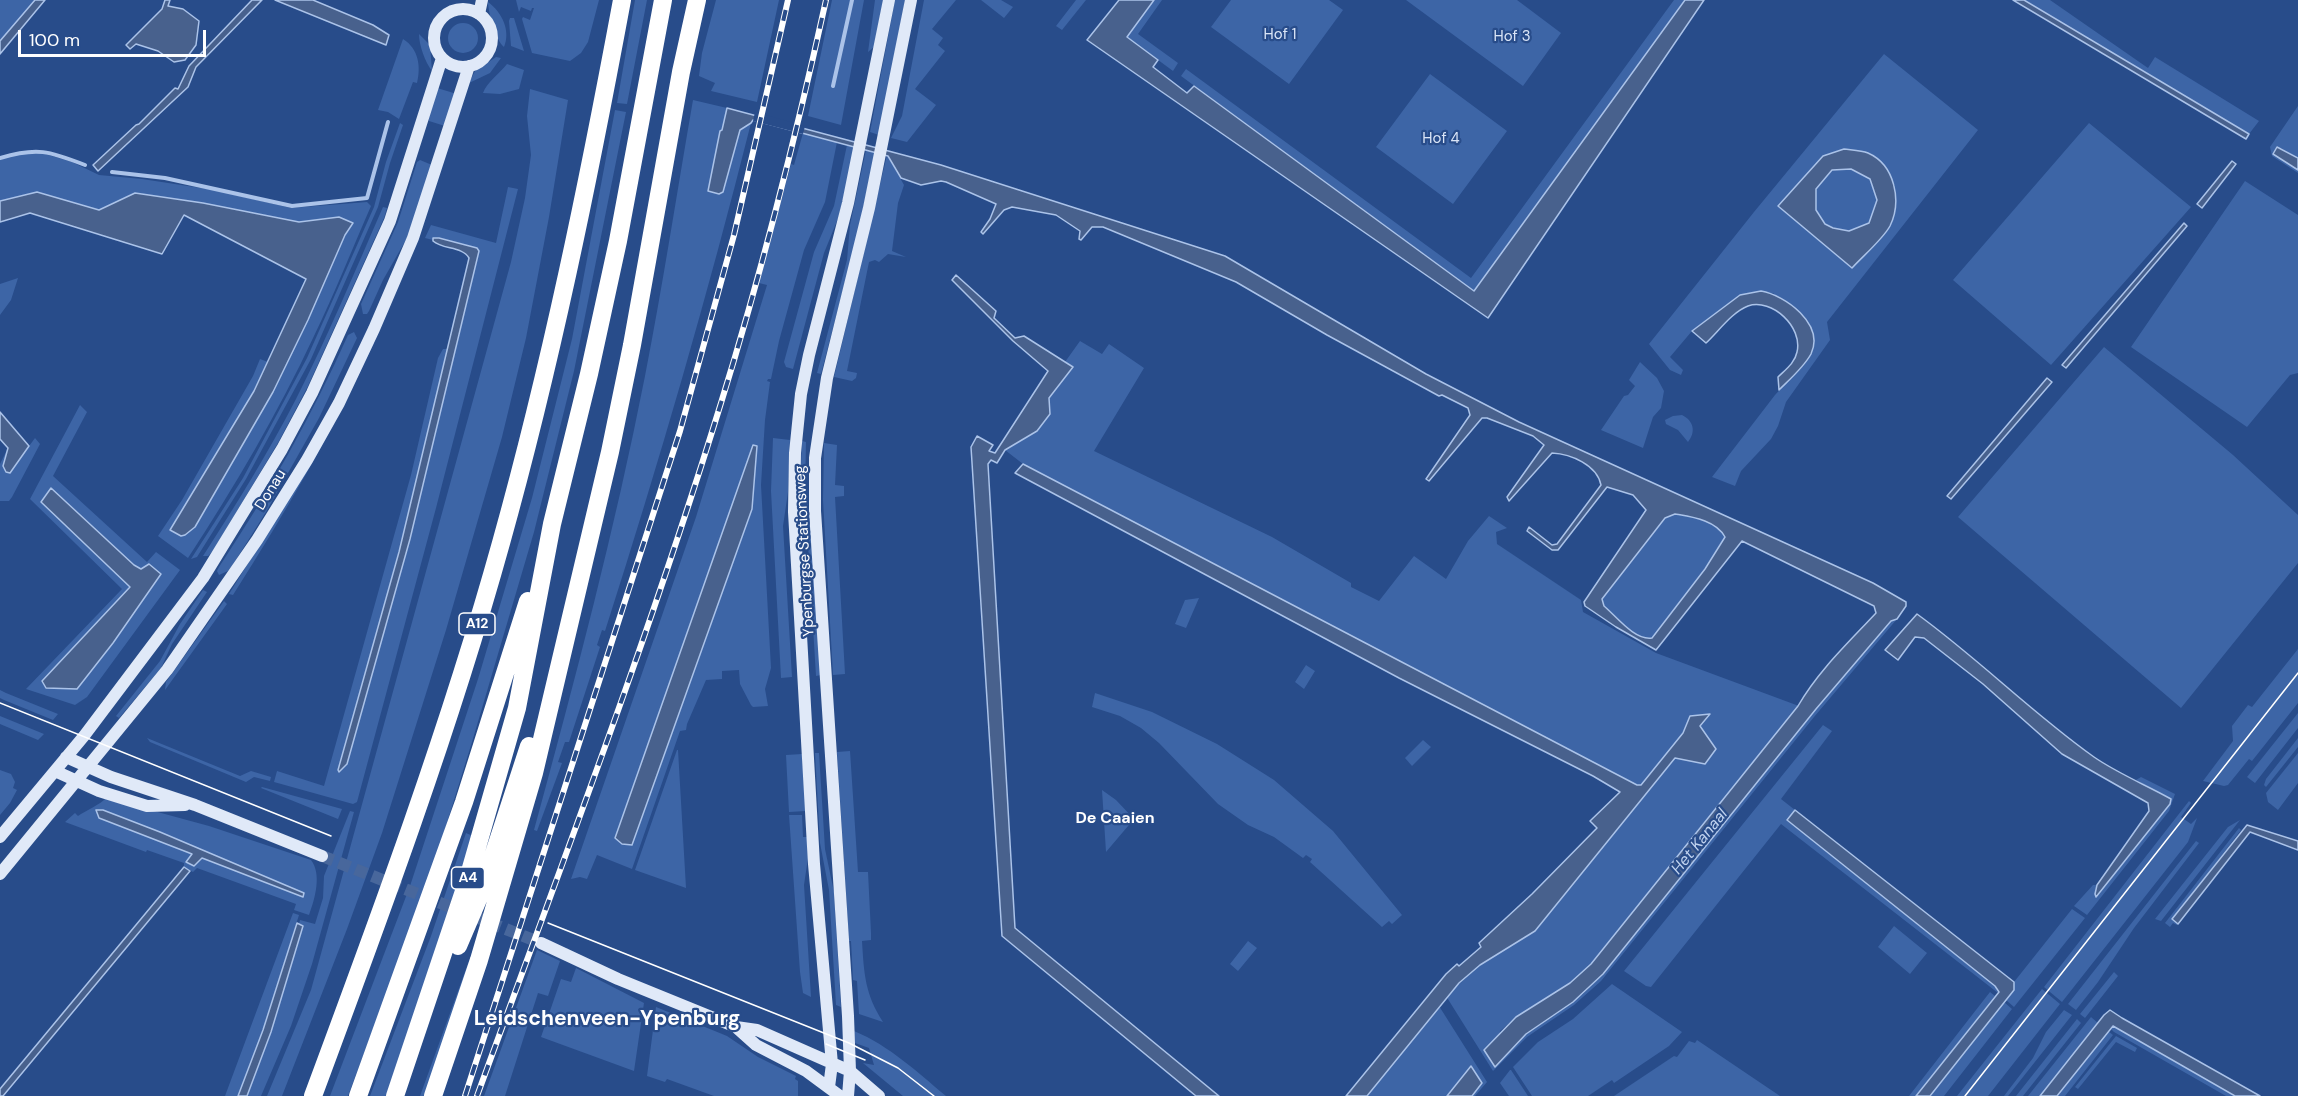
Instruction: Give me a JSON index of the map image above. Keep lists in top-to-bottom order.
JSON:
{
  "streets": {
    "highway": ["A12", "A4"],
    "main road": ["Donau", "Ypenburgse Stationsweg"]
  },
  "crossings": [
    ["A12", "A4"]
  ],
  "districts": ["De Caaien", "Leidschenveen-Ypenburg"],
  "water": ["Het Kanaal"],
  "parks": ["Hof 1", "Hof 3", "Hof 4"],
  "scale_bar": "100 m"
}
